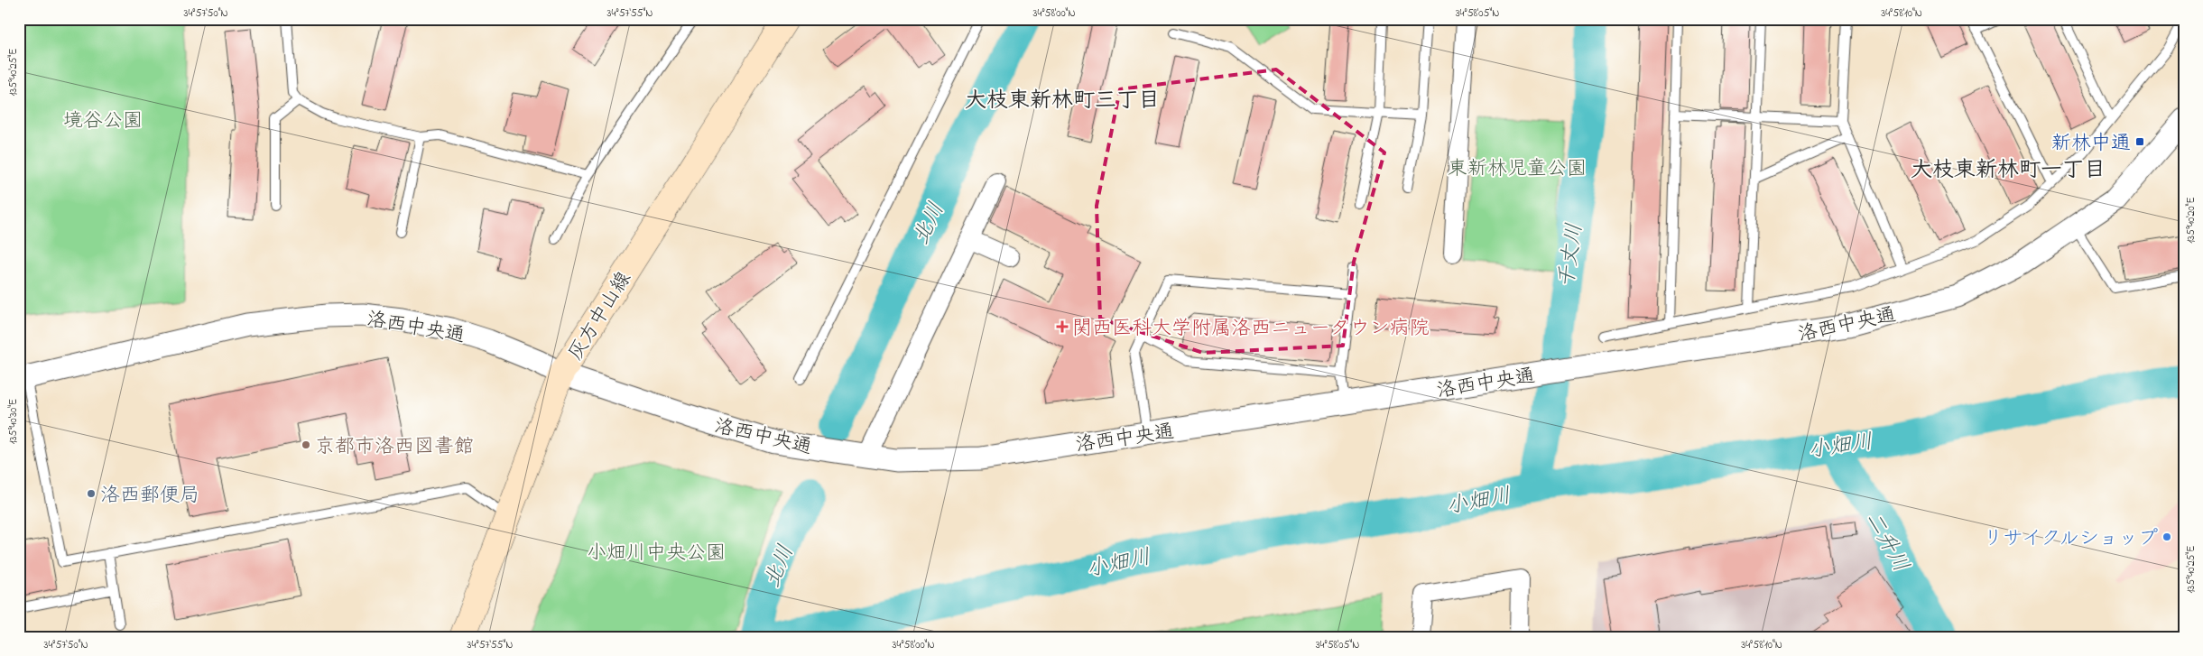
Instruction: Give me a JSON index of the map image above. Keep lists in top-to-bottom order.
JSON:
{
  "streets": {
    "main road": ["灰方中山線"],
    "street": ["洛西中央通"]
  },
  "crossings": [
    ["灰方中山線", "洛西中央通"]
  ],
  "districts": ["大枝東新林町三丁目", "大枝東新林町一丁目"],
  "water": [
    "北川",
    "千丈川",
    "小畑川",
    "二升川"
  ],
  "parks": ["境谷公園", "東新林児童公園", "小畑川中央公園"],
  "places": {
    "transit": ["新林中通"],
    "health": ["関西医科大学附属洛西ニュータウン病院"],
    "other": ["京都市洛西図書館", "洛西郵便局", "リサイクルショップ"]
  },
  "coordinates": [
    "34°57'50\"N",
    "34°57'55\"N",
    "34°58'00\"N",
    "34°58'05\"N",
    "34°58'10\"N",
    "135°40'25\"E",
    "135°40'20\"E",
    "135°40'30\"E"
  ]
}
